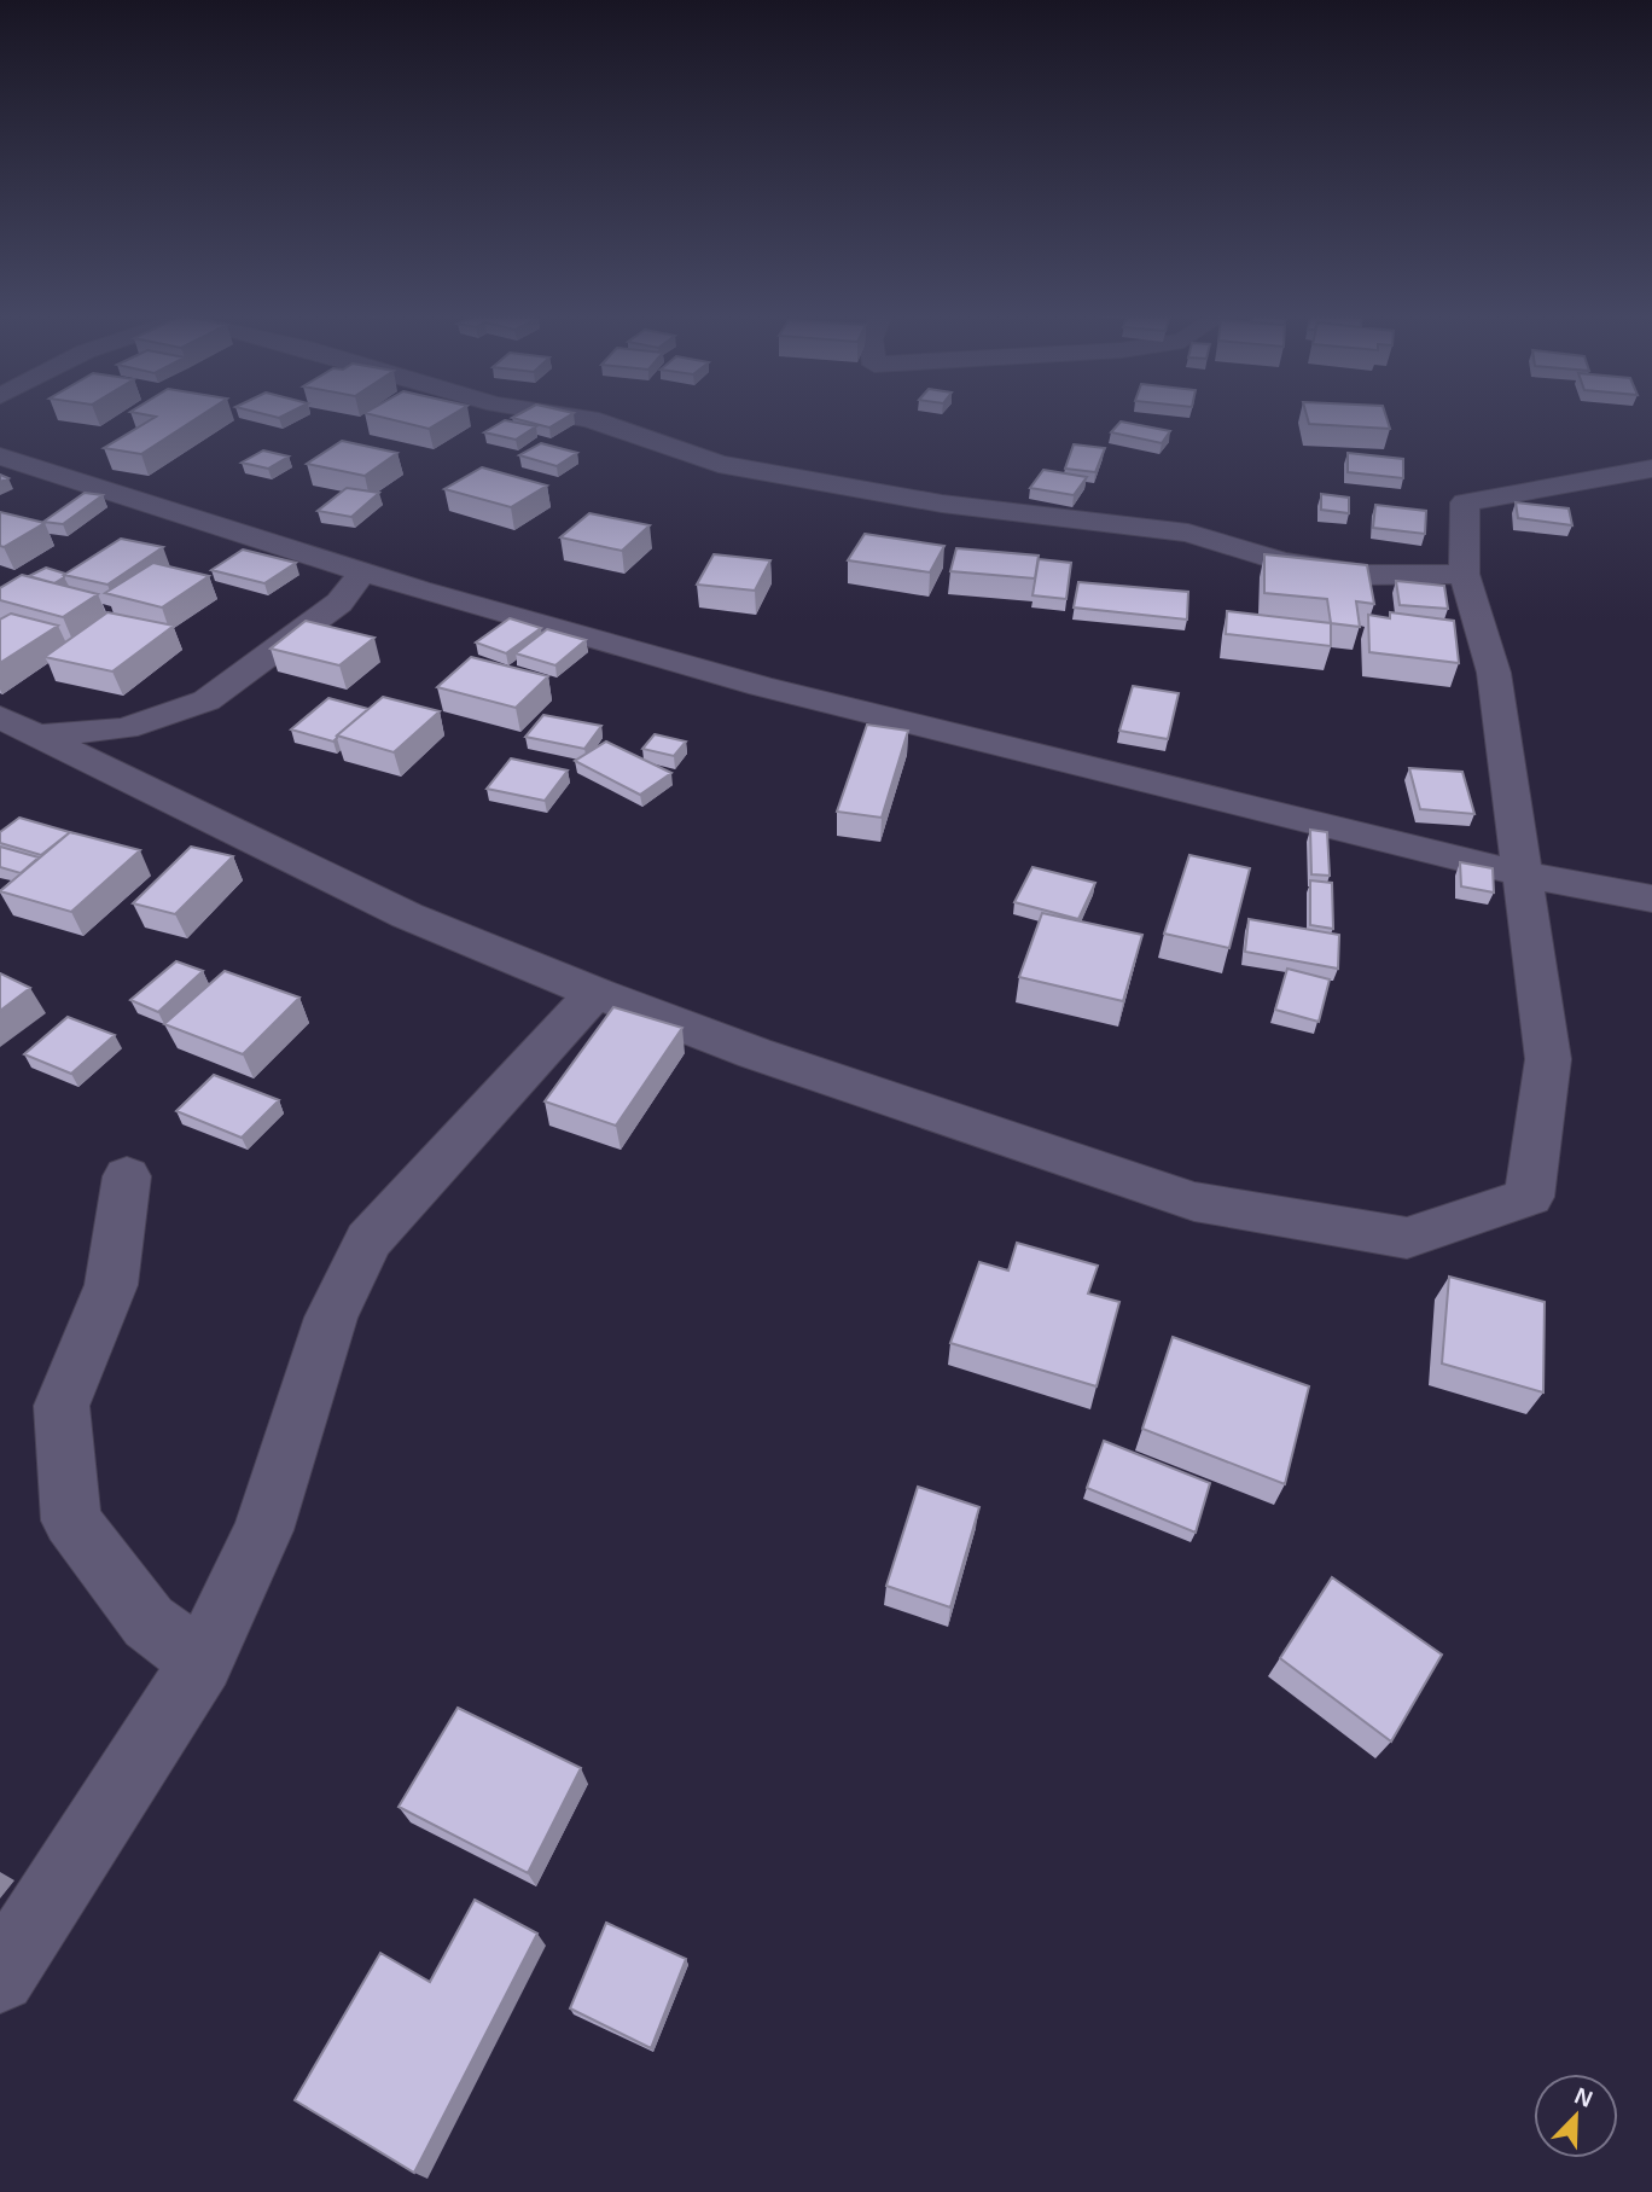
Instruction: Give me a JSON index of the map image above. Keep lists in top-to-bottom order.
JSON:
{
  "north": "top right"
}
